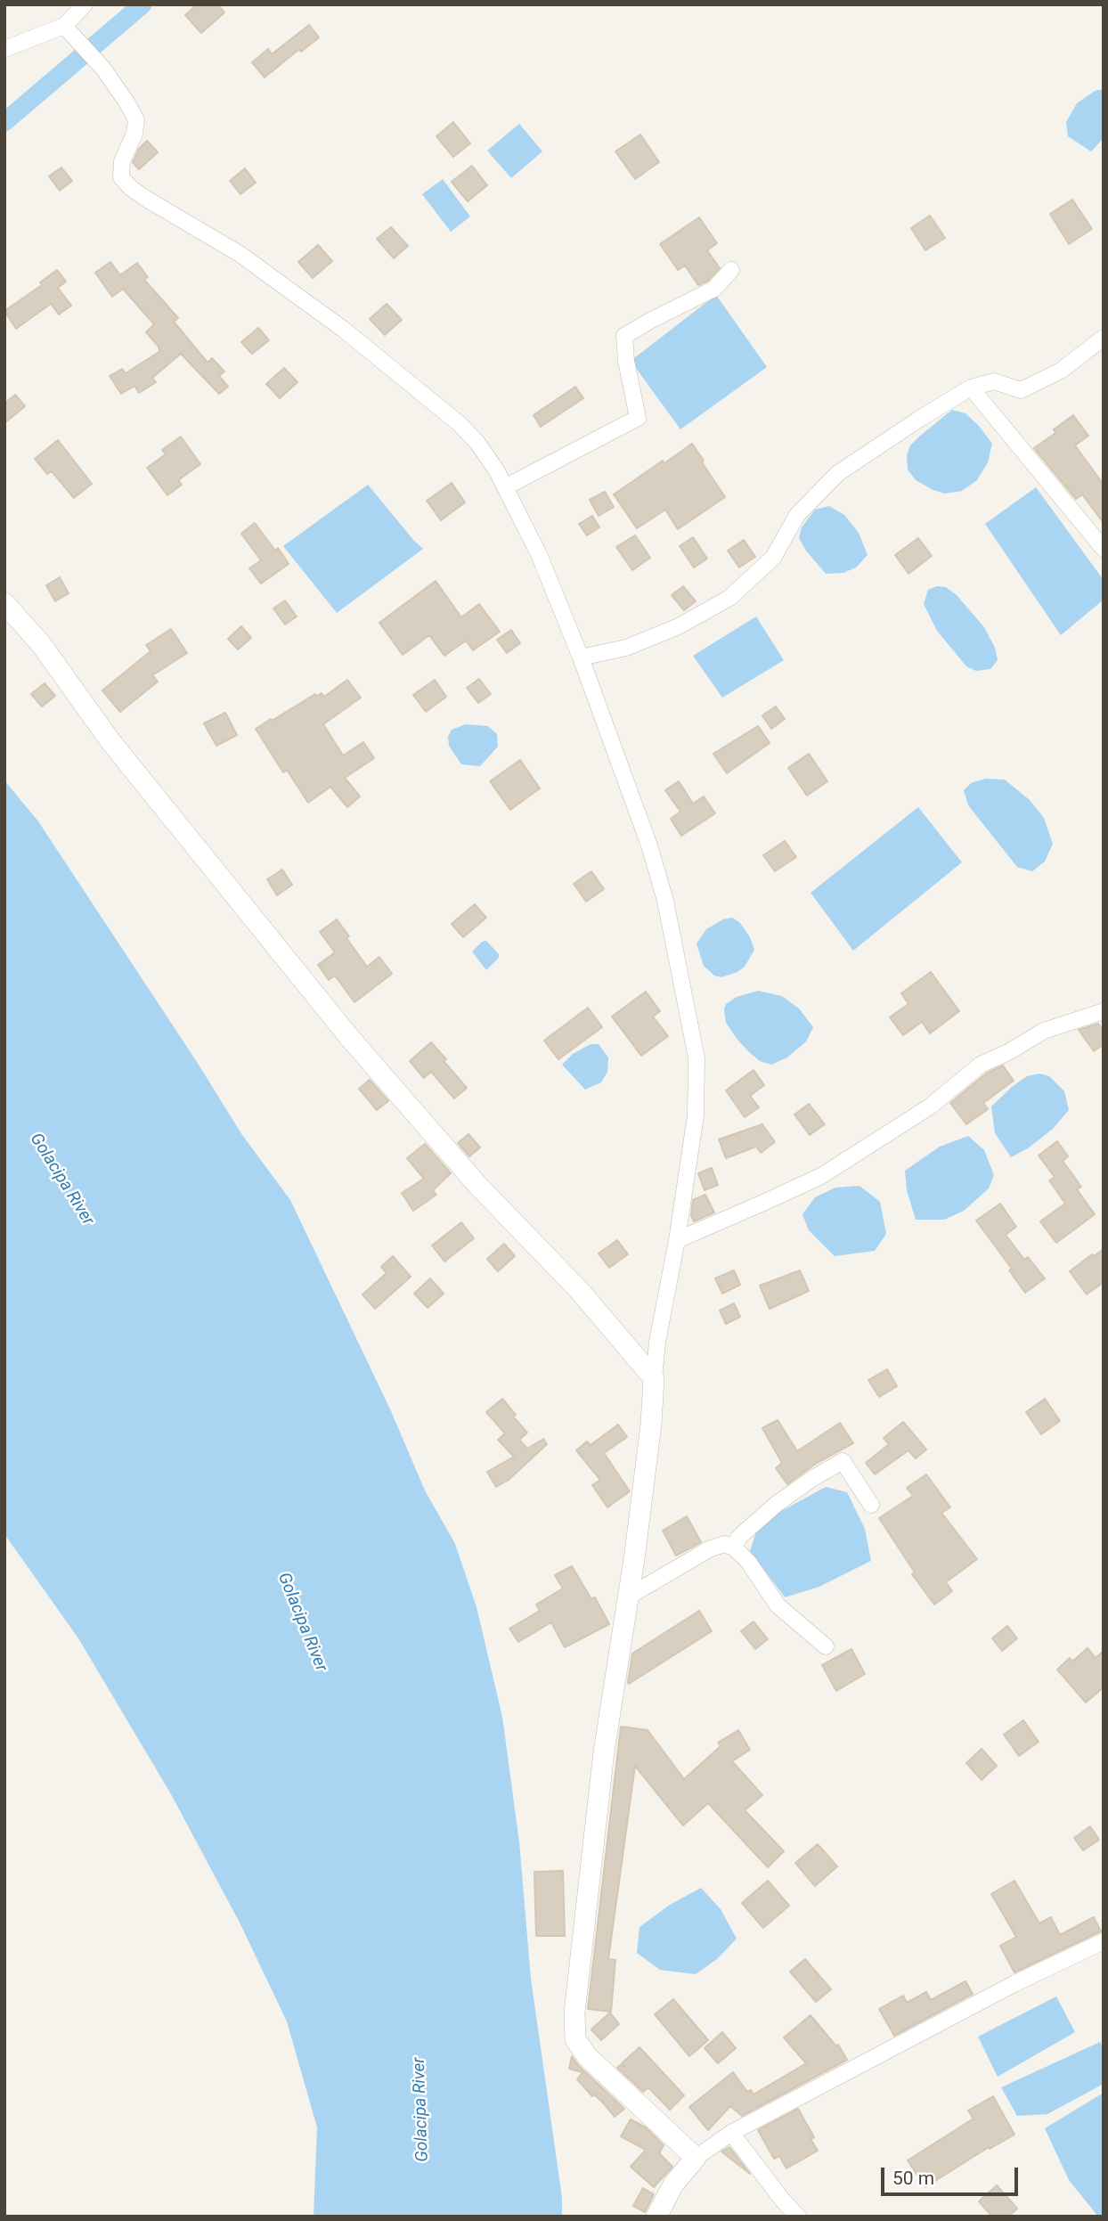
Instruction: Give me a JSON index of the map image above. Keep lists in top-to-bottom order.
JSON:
{
  "water": ["Golacipa River"],
  "scale_bar": "50 m"
}
